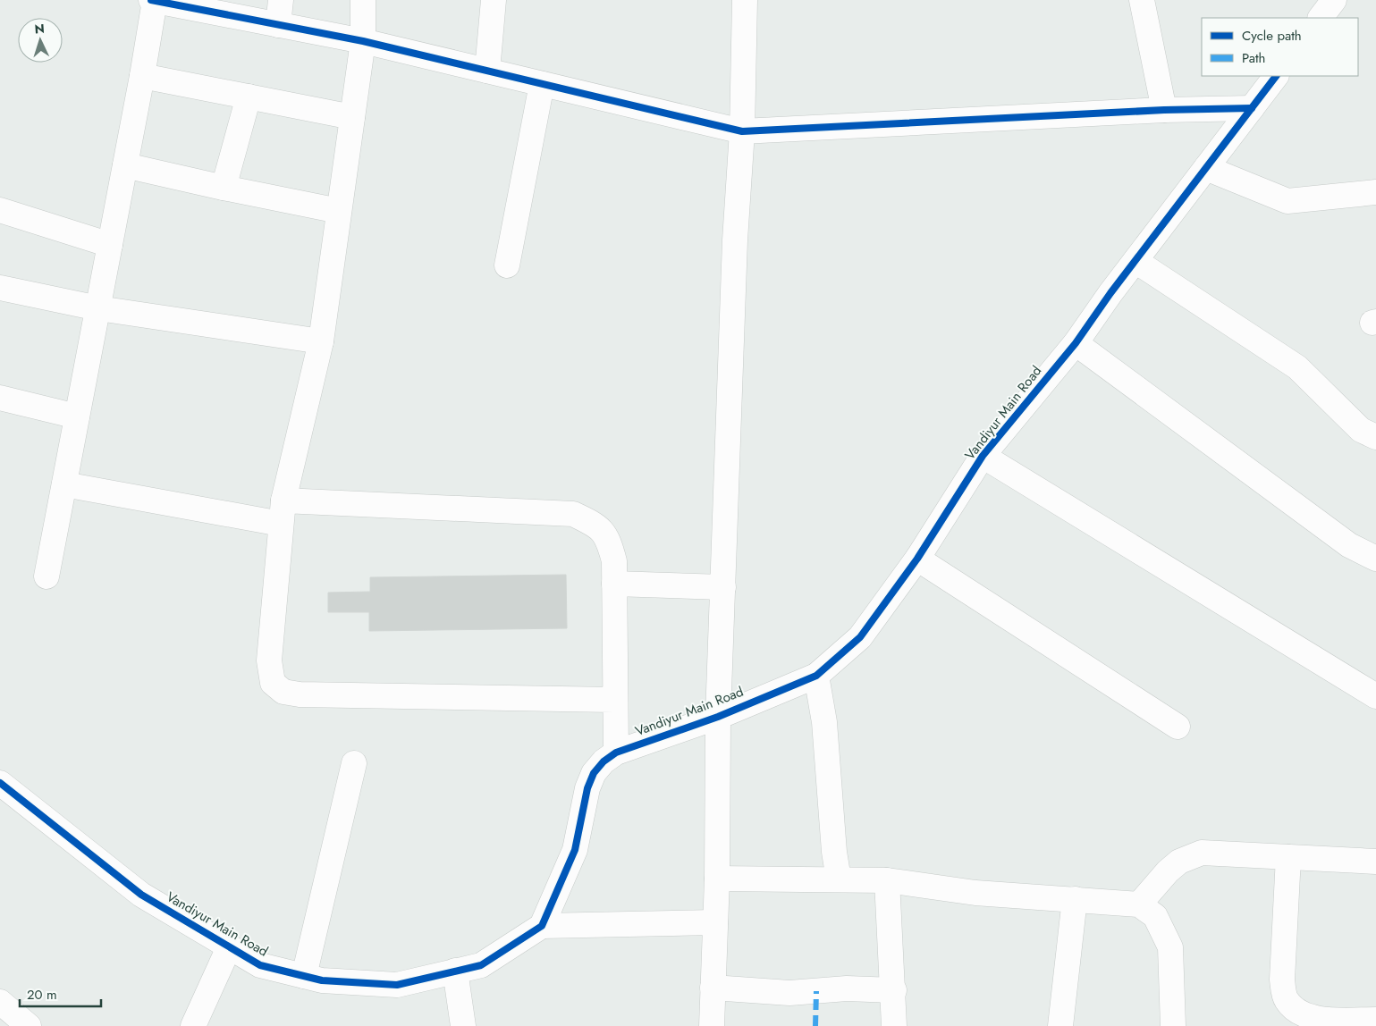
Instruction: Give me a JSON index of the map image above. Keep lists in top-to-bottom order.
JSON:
{
  "streets": {
    "street": ["Vandiyur Main Road"]
  },
  "legend": ["Cycle path", "Path"],
  "scale_bar": "20 m",
  "north": "top"
}
